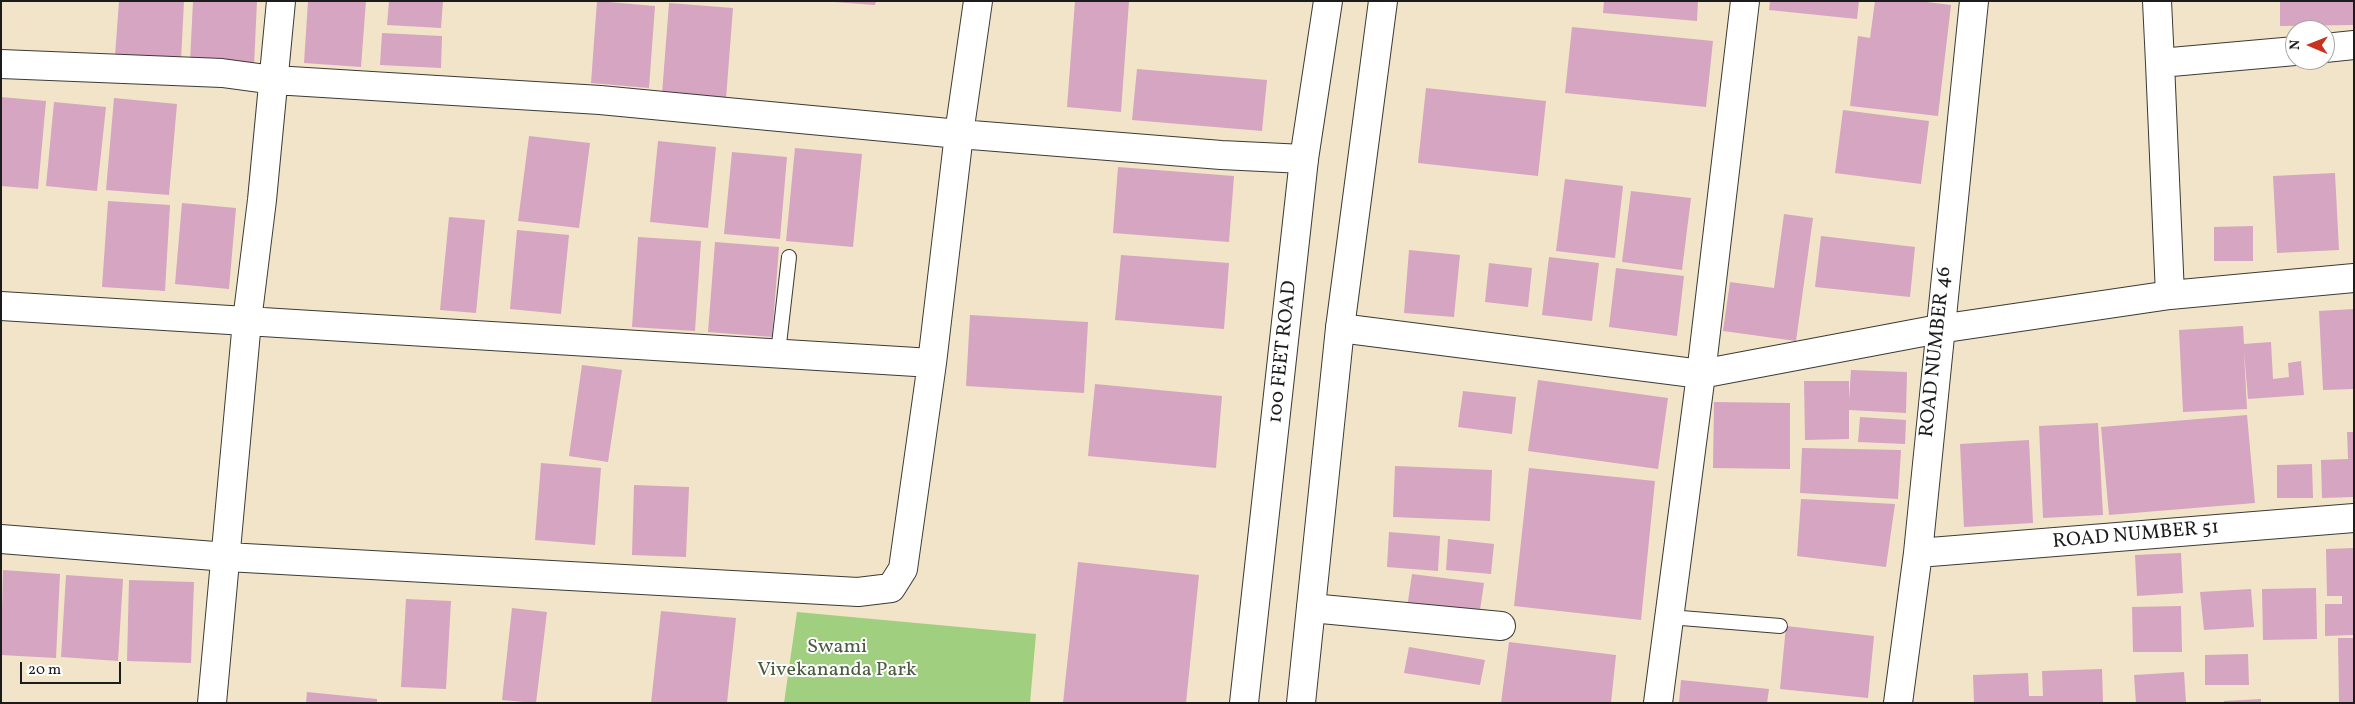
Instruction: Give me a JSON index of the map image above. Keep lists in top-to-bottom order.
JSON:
{
  "streets": {
    "street": ["100 FEET ROAD", "ROAD NUMBER 46", "ROAD NUMBER 51"]
  },
  "crossings": [
    ["ROAD NUMBER 46", "ROAD NUMBER 51"]
  ],
  "parks": ["Swami Vivekananda Park"],
  "scale_bar": "20 m",
  "north": "left"
}
